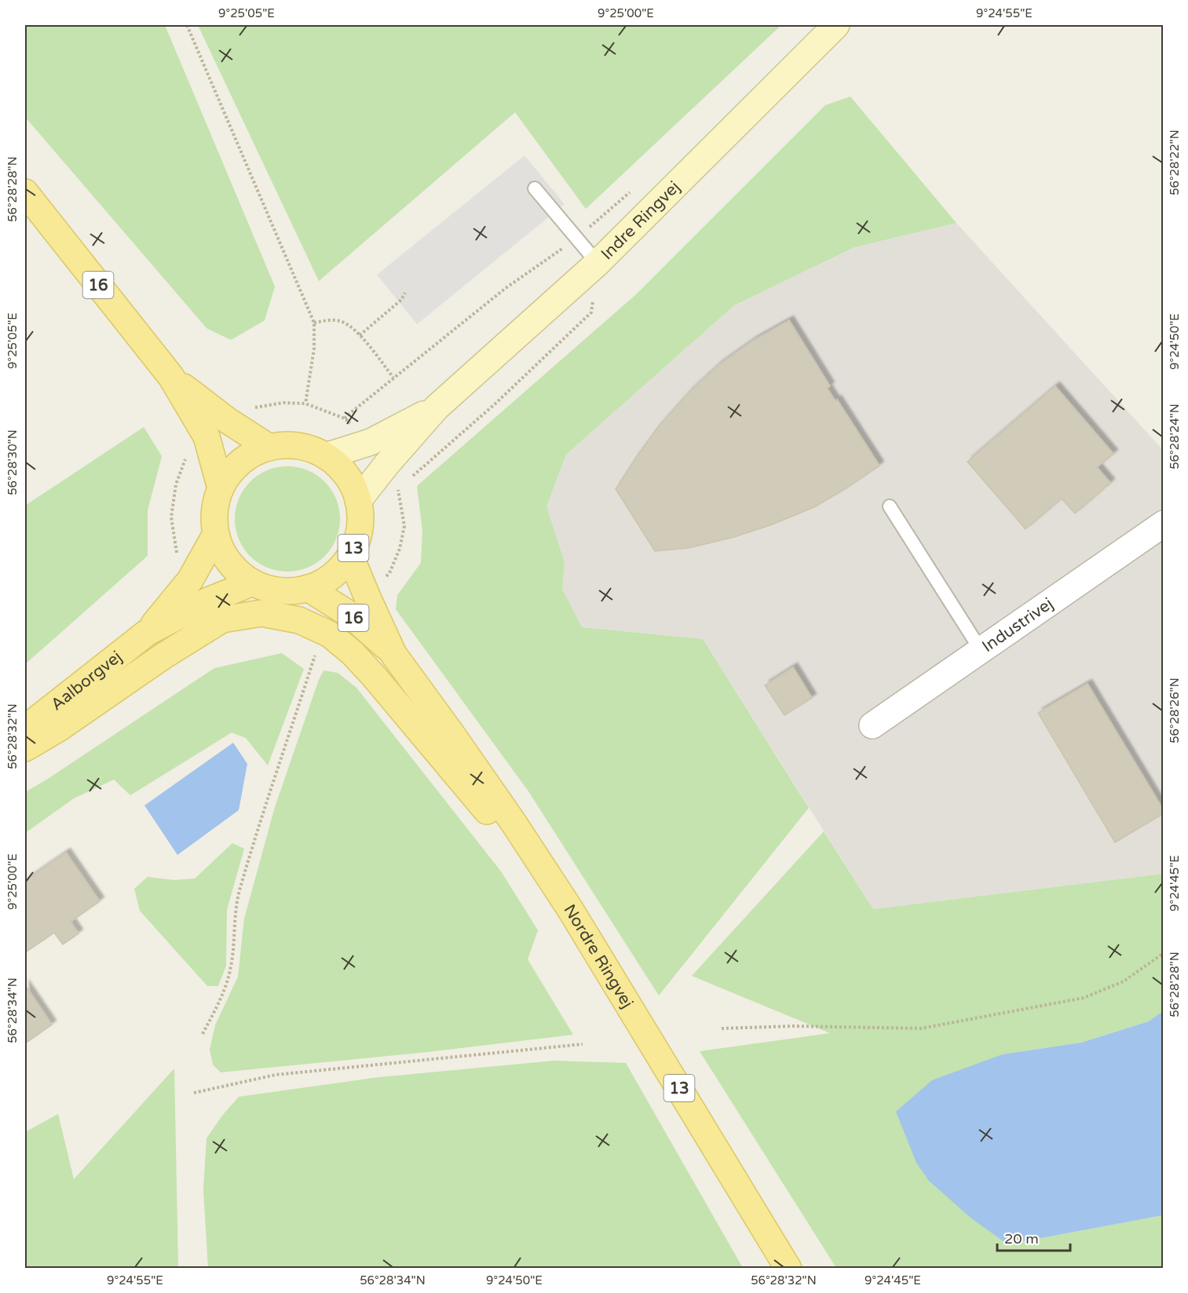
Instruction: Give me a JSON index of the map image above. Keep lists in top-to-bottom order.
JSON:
{
  "streets": {
    "main road": [
      "16",
      "13",
      "Aalborgvej",
      "Nordre Ringvej"
    ],
    "street": ["Indre Ringvej", "Industrivej"]
  },
  "crossings": [
    ["Indre Ringvej", "16"],
    ["Indre Ringvej", "13"],
    ["Indre Ringvej", "Aalborgvej"],
    ["Indre Ringvej", "Nordre Ringvej"],
    ["16", "13"],
    ["16", "Aalborgvej"],
    ["16", "Nordre Ringvej"],
    ["13", "Aalborgvej"],
    ["13", "Nordre Ringvej"],
    ["Aalborgvej", "Nordre Ringvej"]
  ],
  "scale_bar": "20 m",
  "coordinates": [
    "9°25'05\"E",
    "9°25'00\"E",
    "9°24'55\"E",
    "56°28'22\"N",
    "56°28'28\"N",
    "9°24'50\"E",
    "56°28'24\"N",
    "56°28'30\"N",
    "56°28'26\"N",
    "56°28'32\"N",
    "9°24'45\"E",
    "56°28'34\"N"
  ]
}
